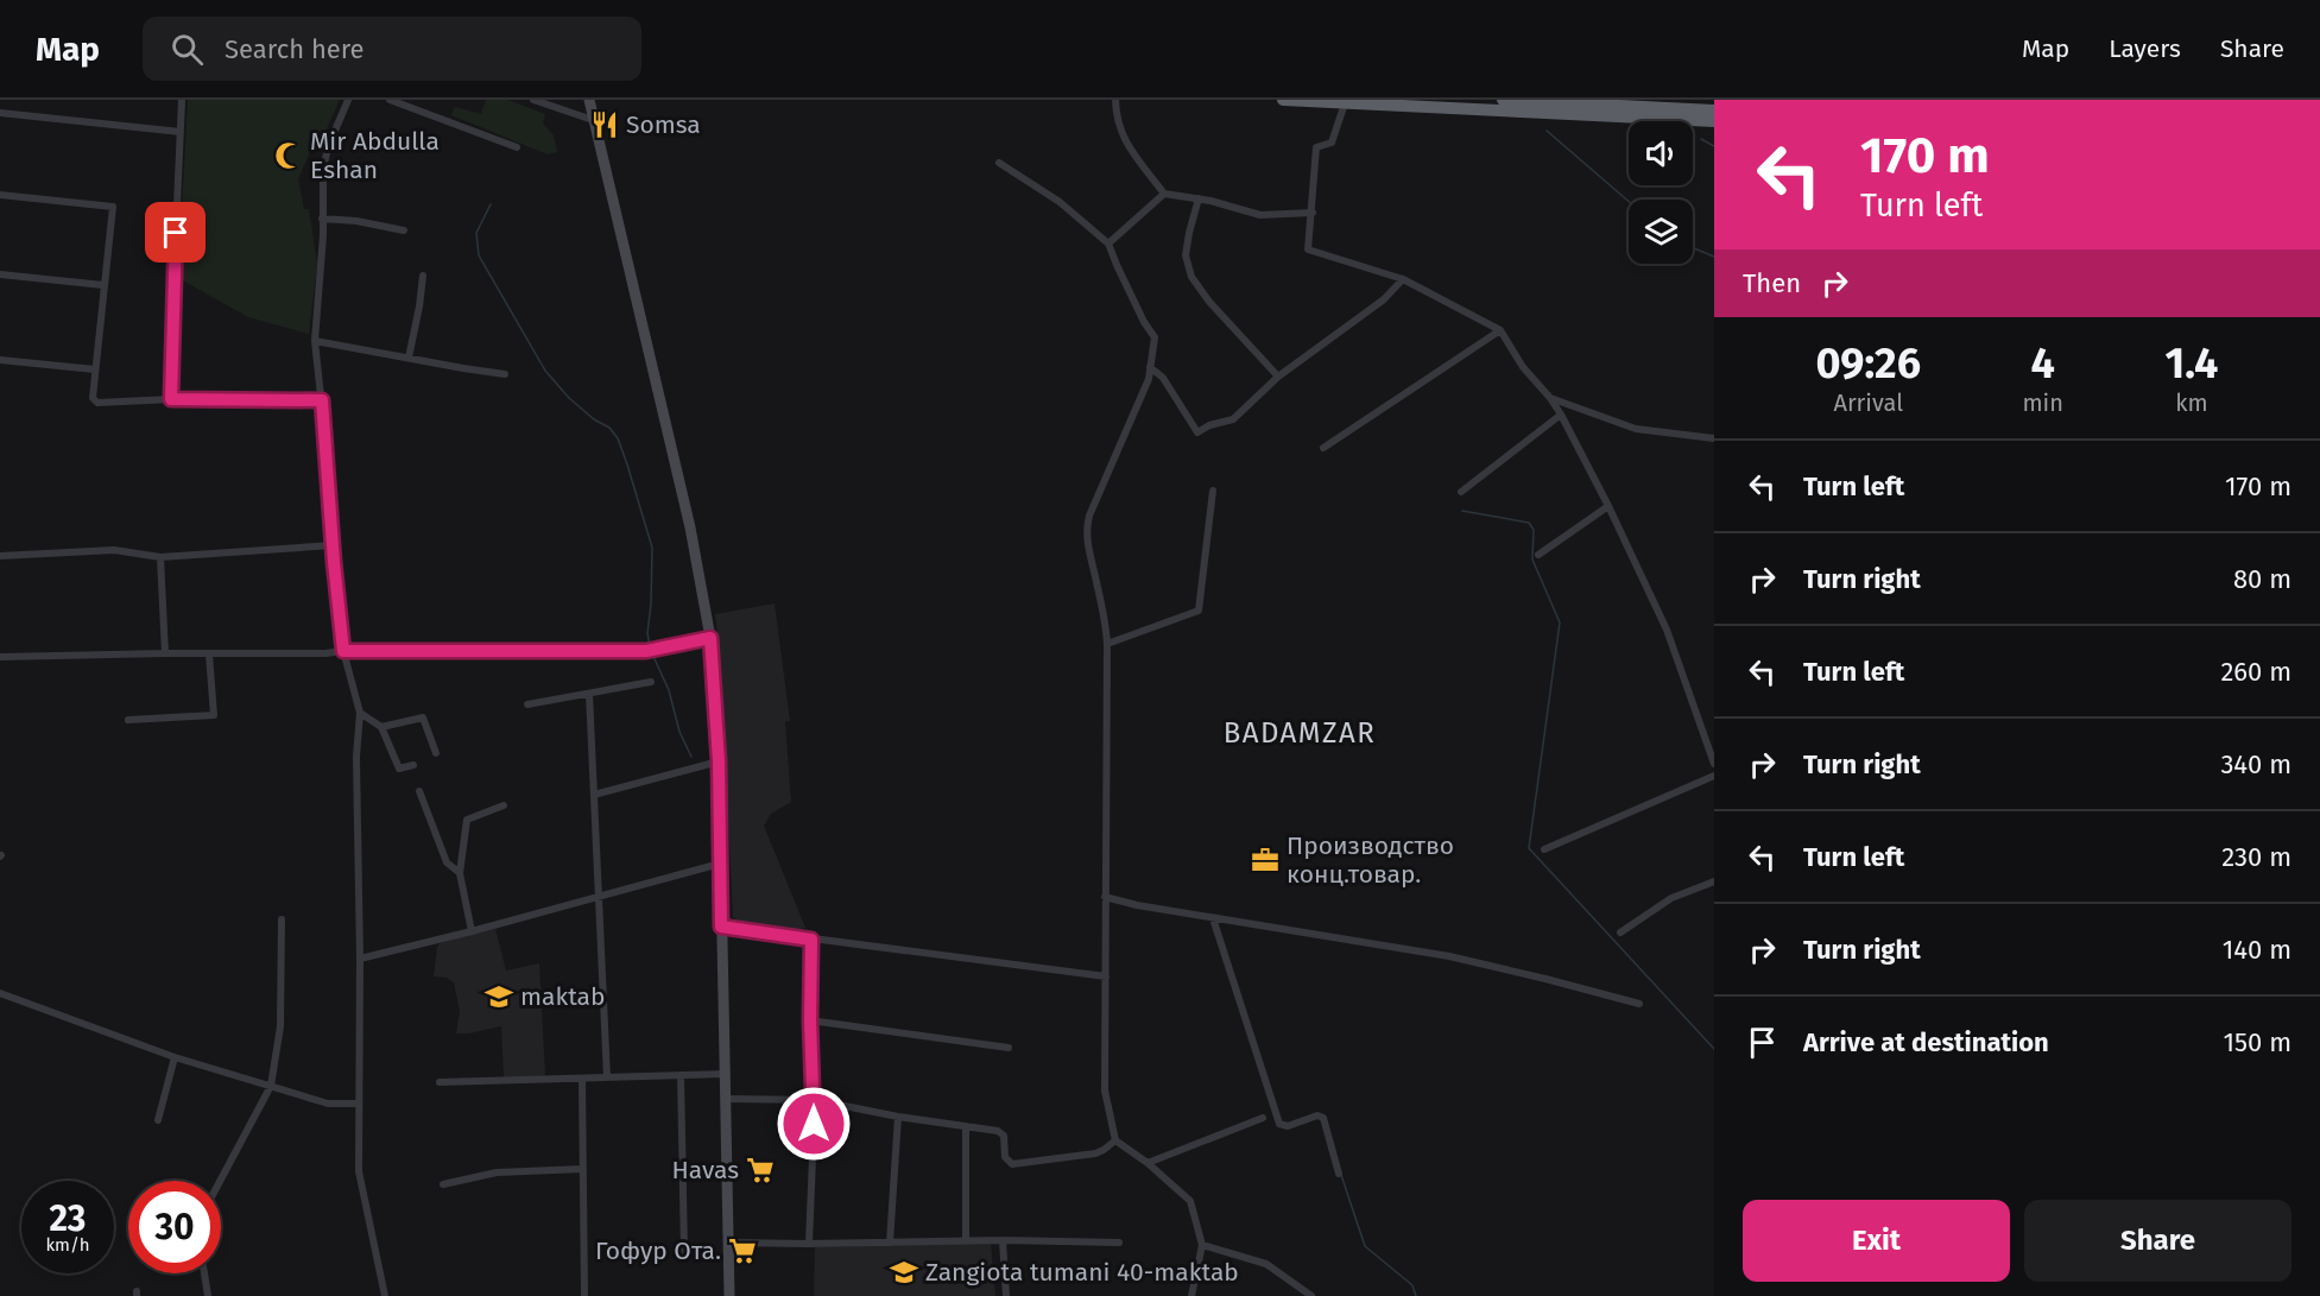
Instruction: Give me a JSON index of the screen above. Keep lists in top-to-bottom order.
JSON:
{
  "districts": ["BADAMZAR"],
  "places": {
    "restaurant": ["Somsa"],
    "mosque": ["Mir Abdulla Eshan"],
    "office": ["Производство конц.товар."],
    "school or university": ["maktab", "Zangiota tumani 40-maktab"],
    "supermarket": ["Havas", "Гофур Ота."]
  },
  "page": {
    "header": "Map",
    "search": "Search here",
    "nav": ["Map", "Layers", "Share"],
    "turn": ["170 m", "Turn left"],
    "then": "Then",
    "eta": [
      "09:26",
      "Arrival",
      "4",
      "min",
      "1.4",
      "km"
    ],
    "list": [
      {
        "name": "Turn left",
        "value": "170 m"
      },
      {
        "name": "Turn right",
        "value": "80 m"
      },
      {
        "name": "Turn left",
        "value": "260 m"
      },
      {
        "name": "Turn right",
        "value": "340 m"
      },
      {
        "name": "Turn left",
        "value": "230 m"
      },
      {
        "name": "Turn right",
        "value": "140 m"
      },
      {
        "name": "Arrive at destination",
        "value": "150 m"
      }
    ],
    "speed": "23 km/h",
    "limit": "30",
    "buttons": ["Exit", "Share"]
  }
}
